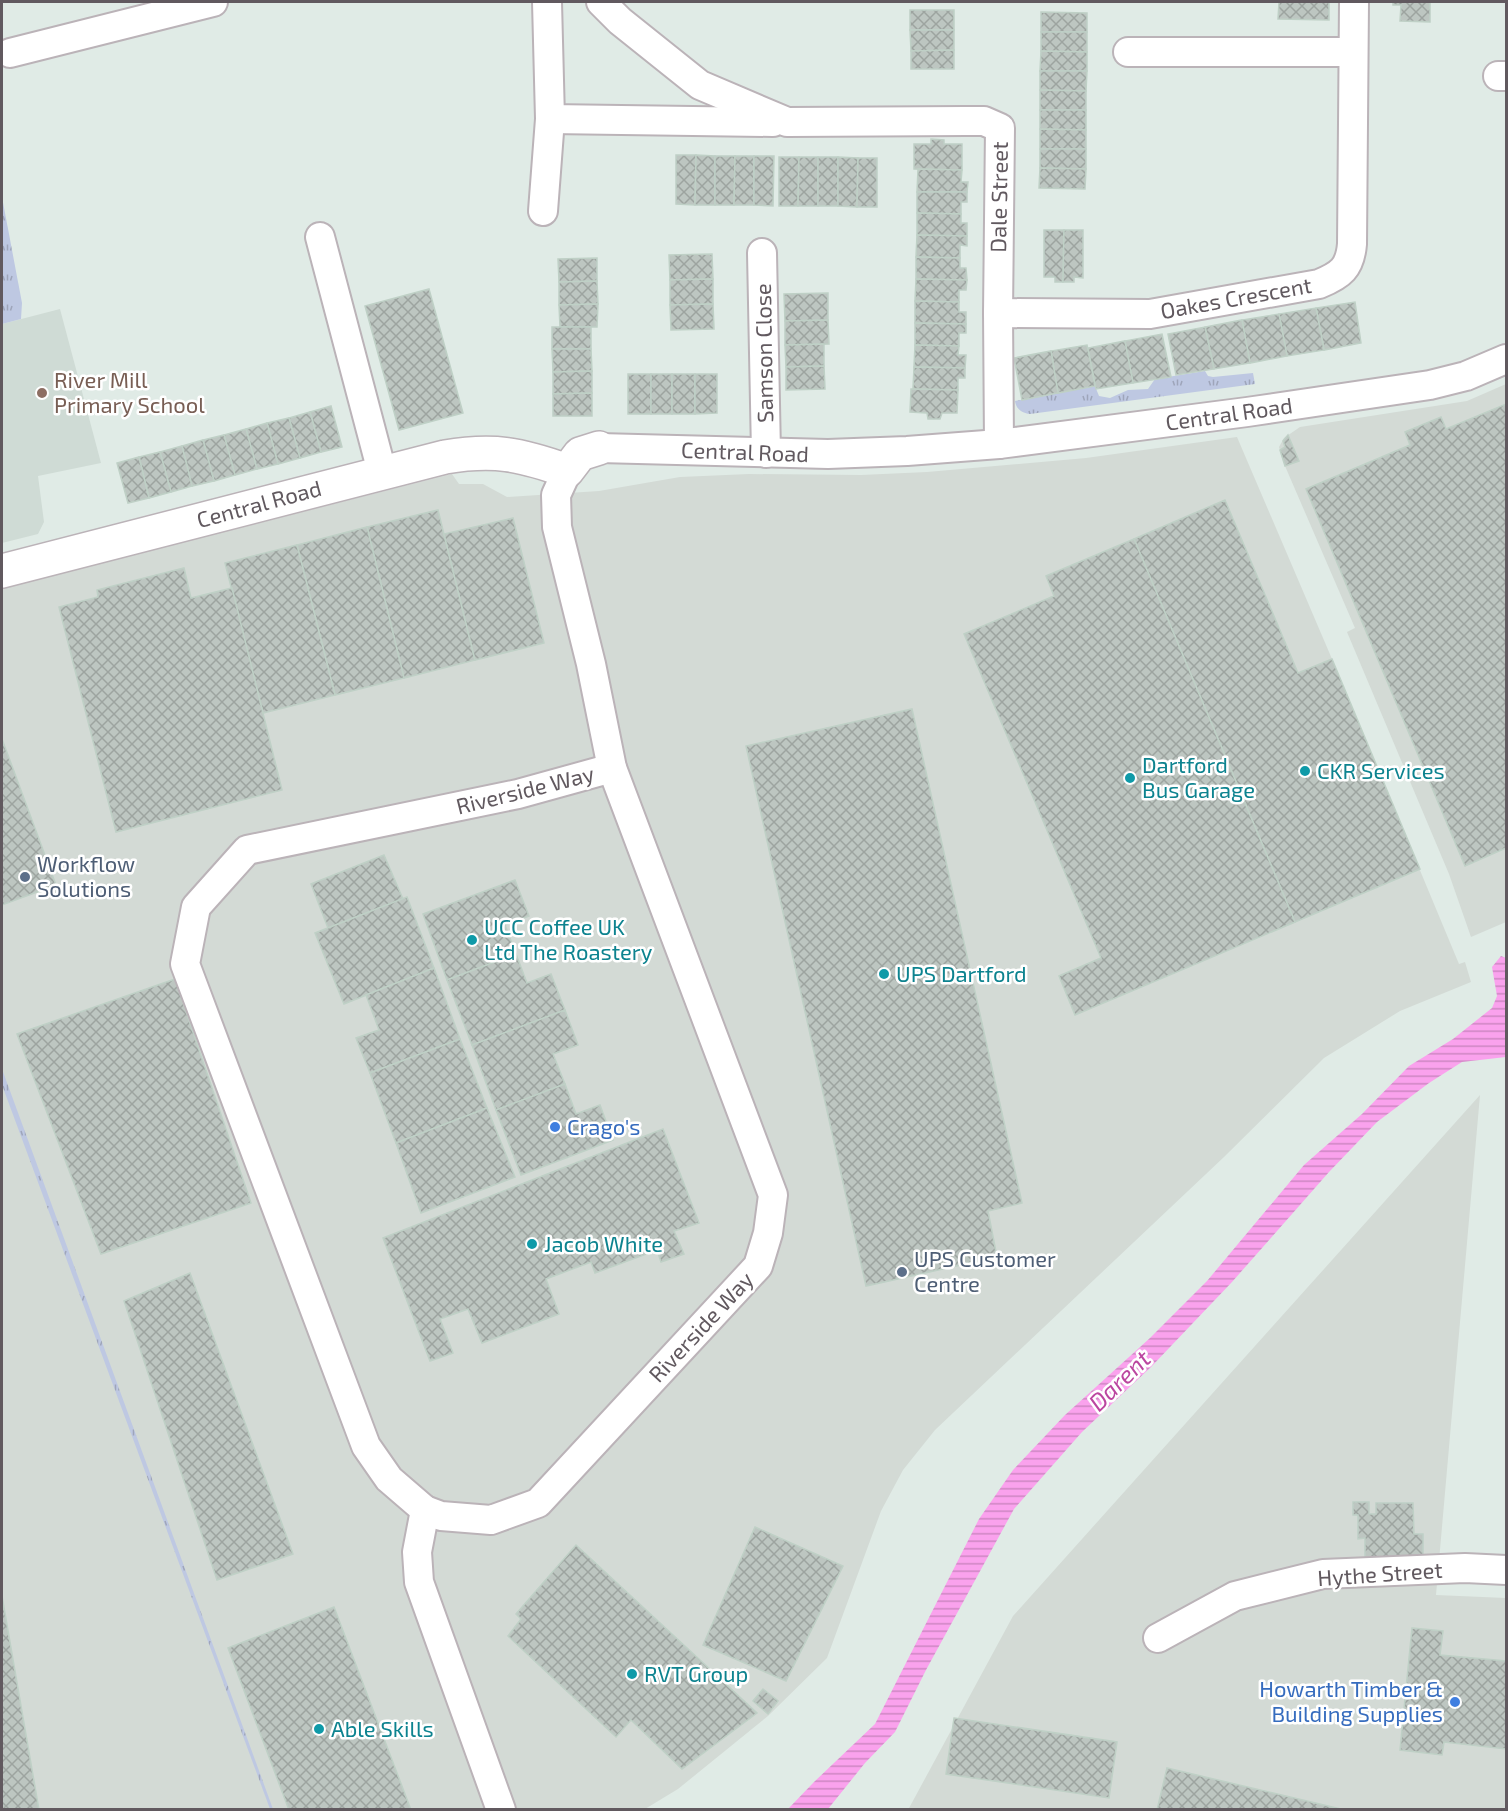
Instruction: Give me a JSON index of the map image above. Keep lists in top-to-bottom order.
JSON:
{
  "streets": {
    "street": [
      "Dale Street",
      "Oakes Crescent",
      "Samson Close",
      "Central Road",
      "Riverside Way",
      "Hythe Street"
    ]
  },
  "crossings": [
    ["Dale Street", "Oakes Crescent"],
    ["Dale Street", "Central Road"],
    ["Samson Close", "Central Road"]
  ],
  "water": ["Darent"],
  "places": [
    "River Mill Primary School",
    "CKR Services",
    "Dartford Bus Garage",
    "Workflow Solutions",
    "UCC Coffee UK Ltd The Roastery",
    "UPS Dartford",
    "Crago's",
    "Jacob White",
    "UPS Customer Centre",
    "RVT Group",
    "Howarth Timber & Building Supplies",
    "Able Skills"
  ]
}
